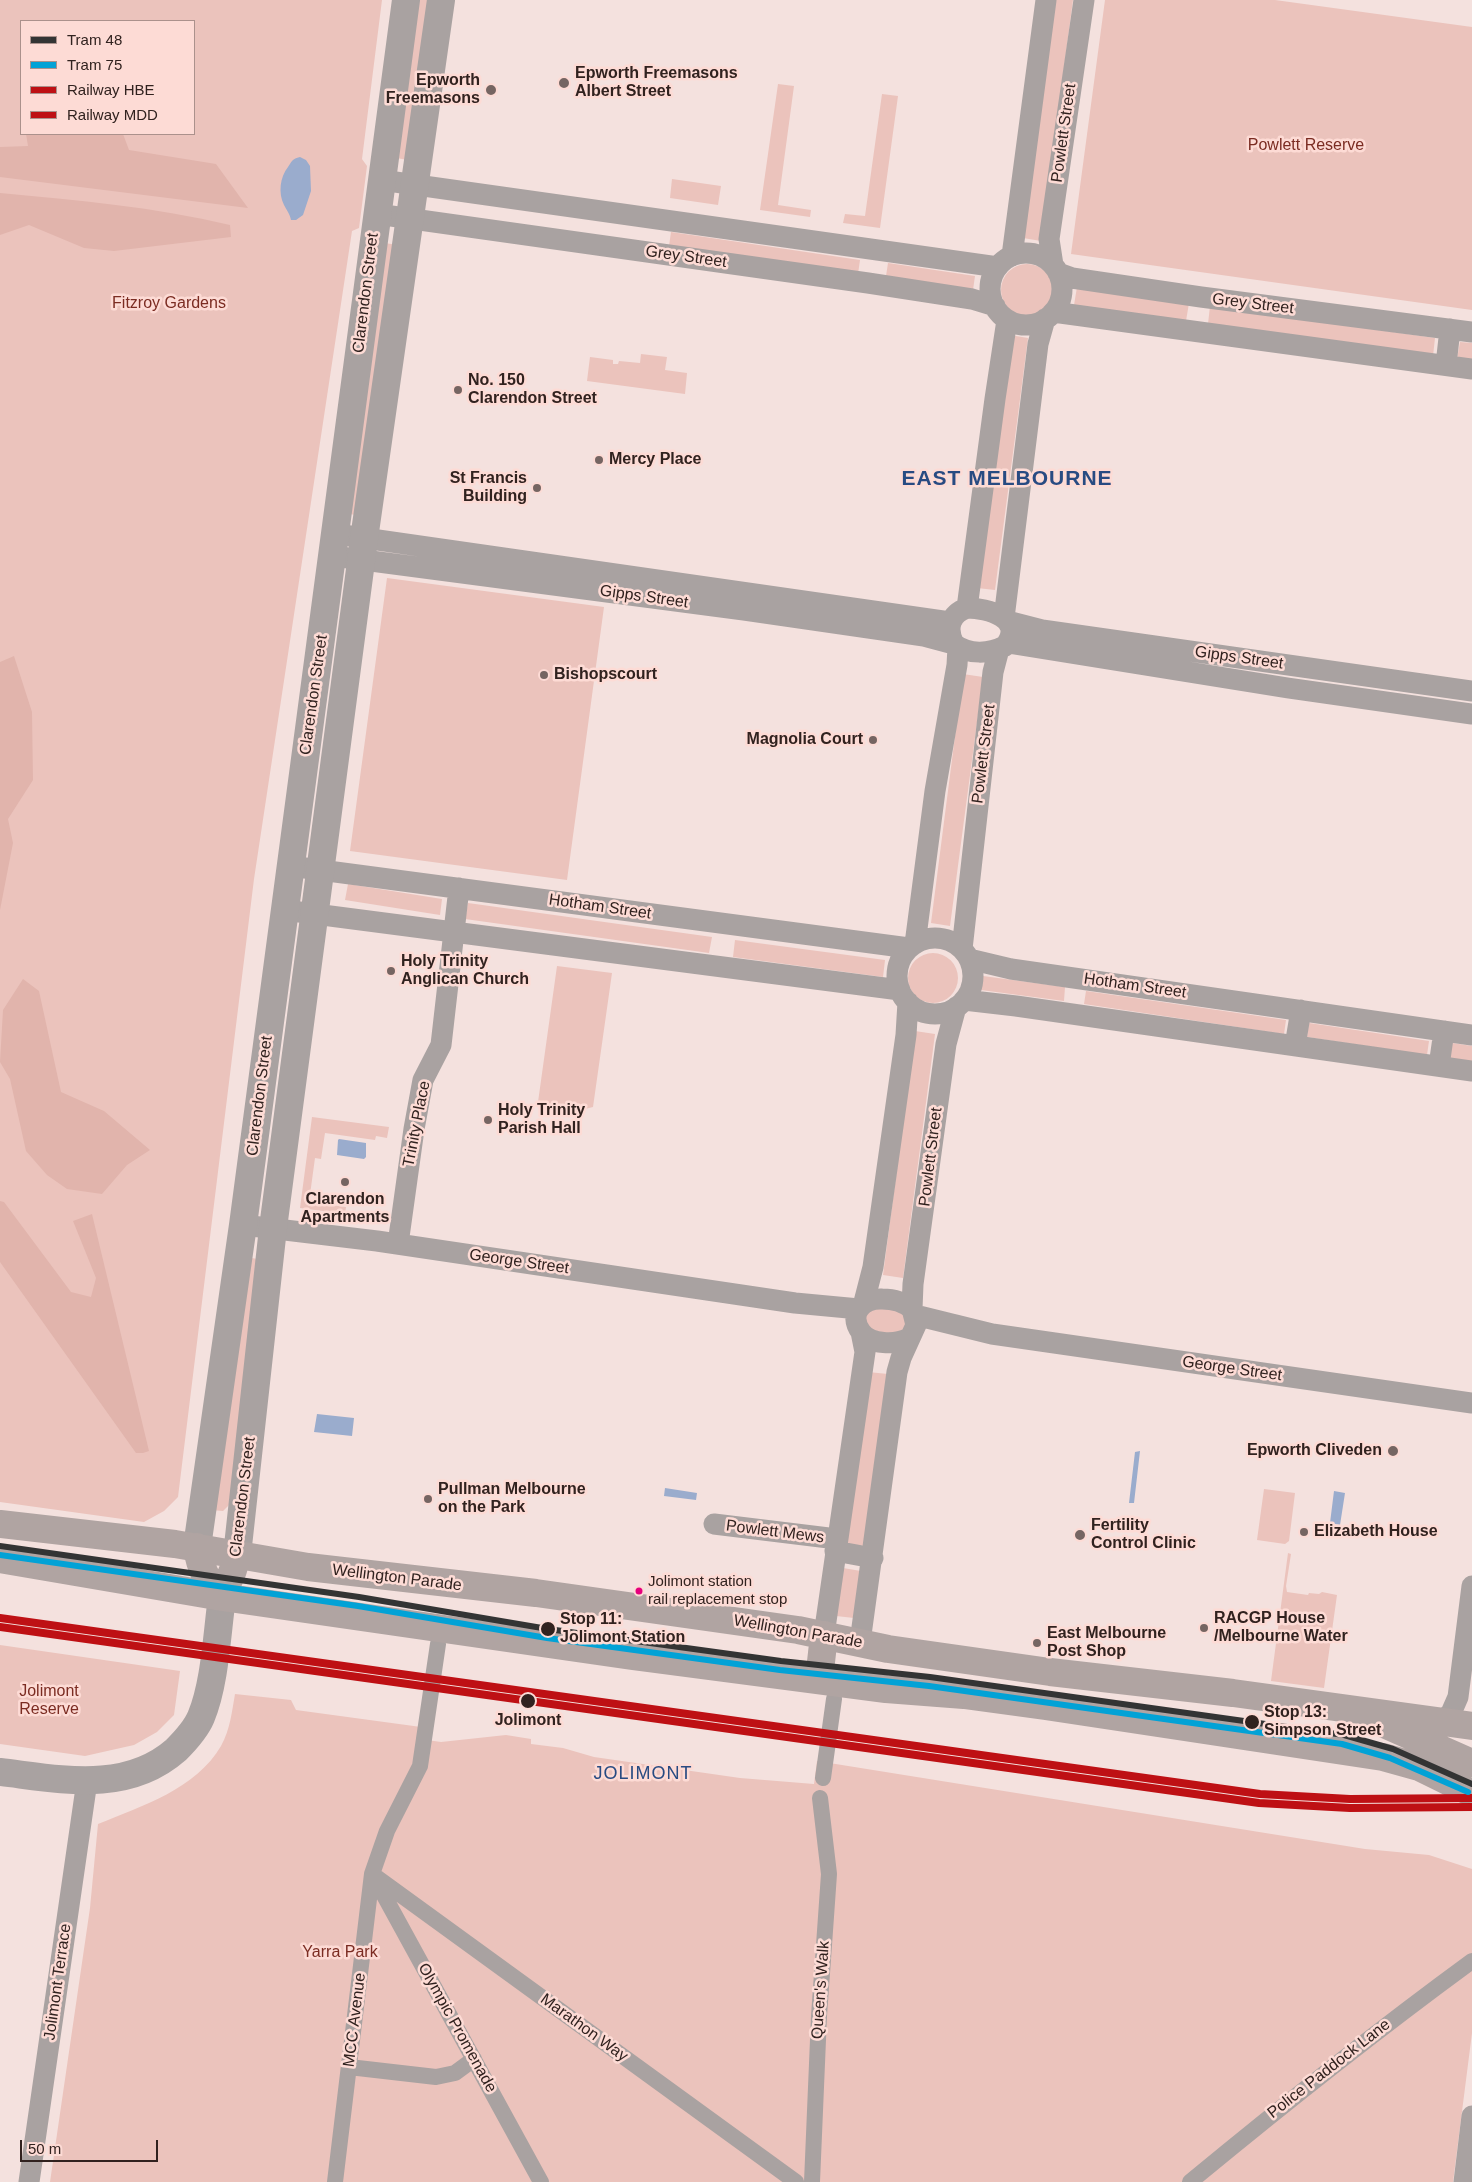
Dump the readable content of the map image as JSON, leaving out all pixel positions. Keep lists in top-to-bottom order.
{
  "streets": {
    "main road": ["Powlett Street", "Clarendon Street", "Wellington Parade"],
    "street": [
      "Grey Street",
      "Gipps Street",
      "Hotham Street",
      "Trinity Place",
      "George Street",
      "Powlett Mews",
      "Jolimont Terrace",
      "Queen's Walk",
      "MCC Avenue",
      "Olympic Promenade",
      "Marathon Way",
      "Police Paddock Lane"
    ]
  },
  "crossings": [
    ["Powlett Street", "Grey Street"],
    ["Powlett Street", "Gipps Street"],
    ["Powlett Street", "Hotham Street"],
    ["Powlett Street", "George Street"],
    ["Powlett Street", "Wellington Parade"],
    ["Grey Street", "Clarendon Street"],
    ["Clarendon Street", "Gipps Street"],
    ["Clarendon Street", "Hotham Street"],
    ["Clarendon Street", "George Street"],
    ["Clarendon Street", "Wellington Parade"],
    ["Hotham Street", "Trinity Place"],
    ["Trinity Place", "George Street"],
    ["MCC Avenue", "Olympic Promenade"],
    ["MCC Avenue", "Marathon Way"],
    ["Olympic Promenade", "Marathon Way"]
  ],
  "districts": ["EAST MELBOURNE", "JOLIMONT"],
  "parks": [
    "Powlett Reserve",
    "Fitzroy Gardens",
    "Jolimont Reserve",
    "Yarra Park"
  ],
  "places": [
    "Epworth Freemasons Albert Street",
    "Epworth Freemasons",
    "No. 150 Clarendon Street",
    "Mercy Place",
    "St Francis Building",
    "Bishopscourt",
    "Magnolia Court",
    "Holy Trinity Anglican Church",
    "Holy Trinity Parish Hall",
    "Clarendon Apartments",
    "Epworth Cliveden",
    "Pullman Melbourne on the Park",
    "Elizabeth House",
    "Fertility Control Clinic",
    "Jolimont station rail replacement stop",
    "RACGP House /Melbourne Water",
    "Stop 11: Jolimont Station",
    "East Melbourne Post Shop",
    "Jolimont",
    "Stop 13: Simpson Street"
  ],
  "lines": [
    "tram line 48",
    "tram line 75",
    "rail line HBE",
    "rail line MDD"
  ],
  "legend": [
    "Tram 48",
    "Tram 75",
    "Railway HBE",
    "Railway MDD"
  ],
  "scale_bar": "50 m"
}
